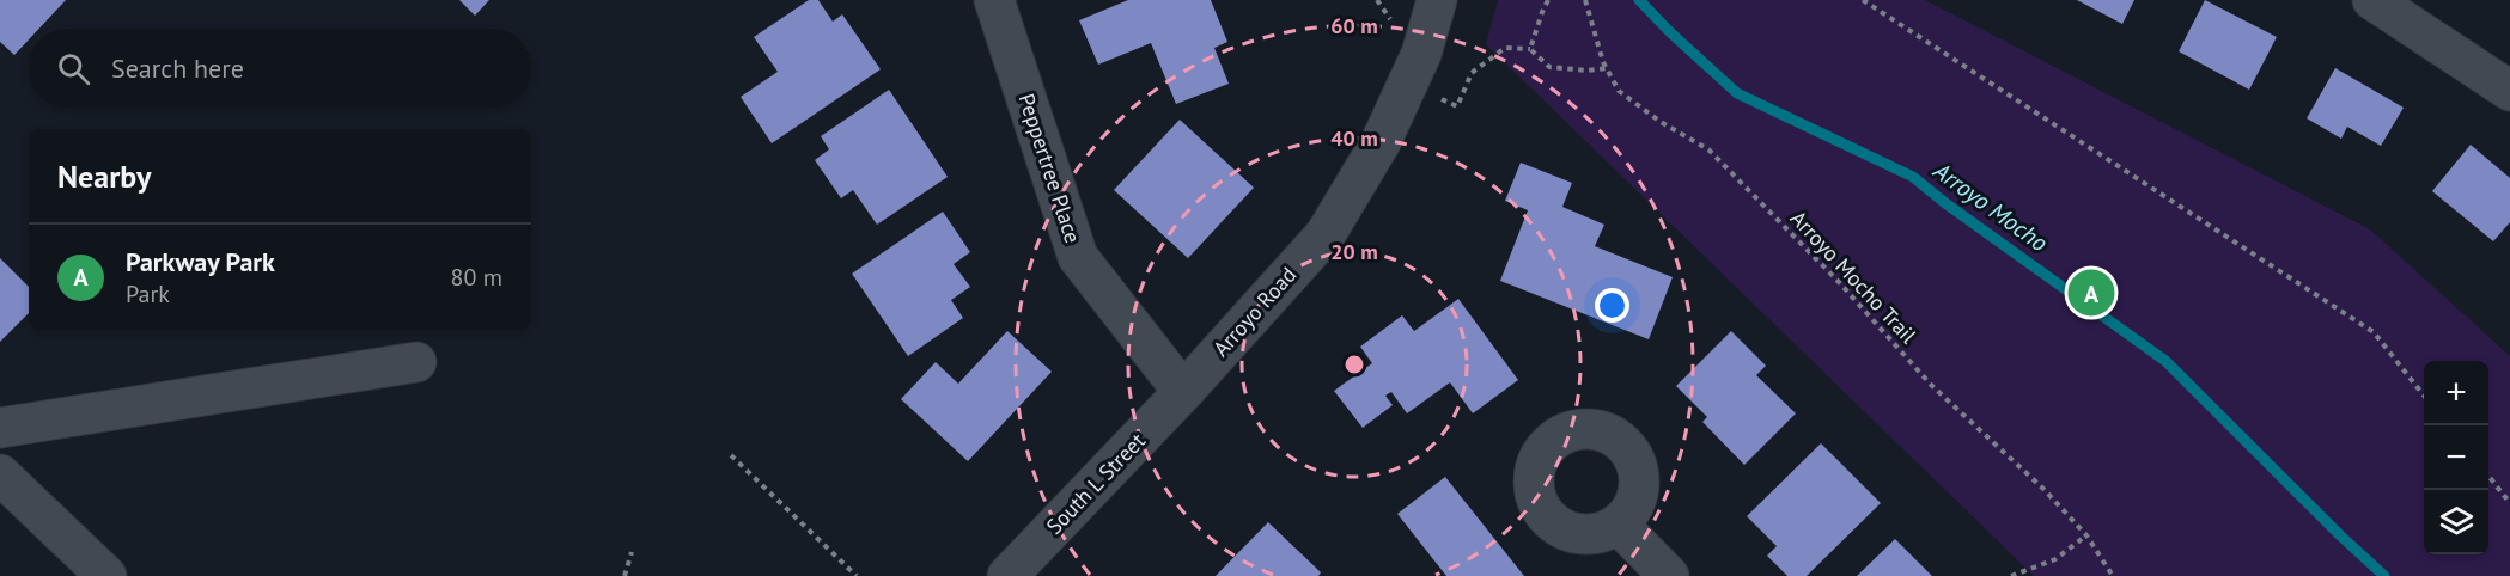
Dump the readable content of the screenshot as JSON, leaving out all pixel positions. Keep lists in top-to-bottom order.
{
  "streets": {
    "street": ["Peppertree Place", "Arroyo Road", "South L Street"],
    "path": ["Arroyo Mocho Trail"]
  },
  "crossings": [
    ["Peppertree Place", "Arroyo Road"],
    ["Peppertree Place", "South L Street"],
    ["Arroyo Road", "South L Street"]
  ],
  "water": ["Arroyo Mocho"],
  "page": {
    "search": "Search here",
    "heading": "Nearby",
    "list": [
      {
        "mark": "A",
        "name": "Parkway Park",
        "note": "Park",
        "value": "80 m"
      }
    ],
    "pins": "A",
    "map_buttons": ["+", "−"]
  },
  "rings": ["60 m", "40 m", "20 m"]
}
